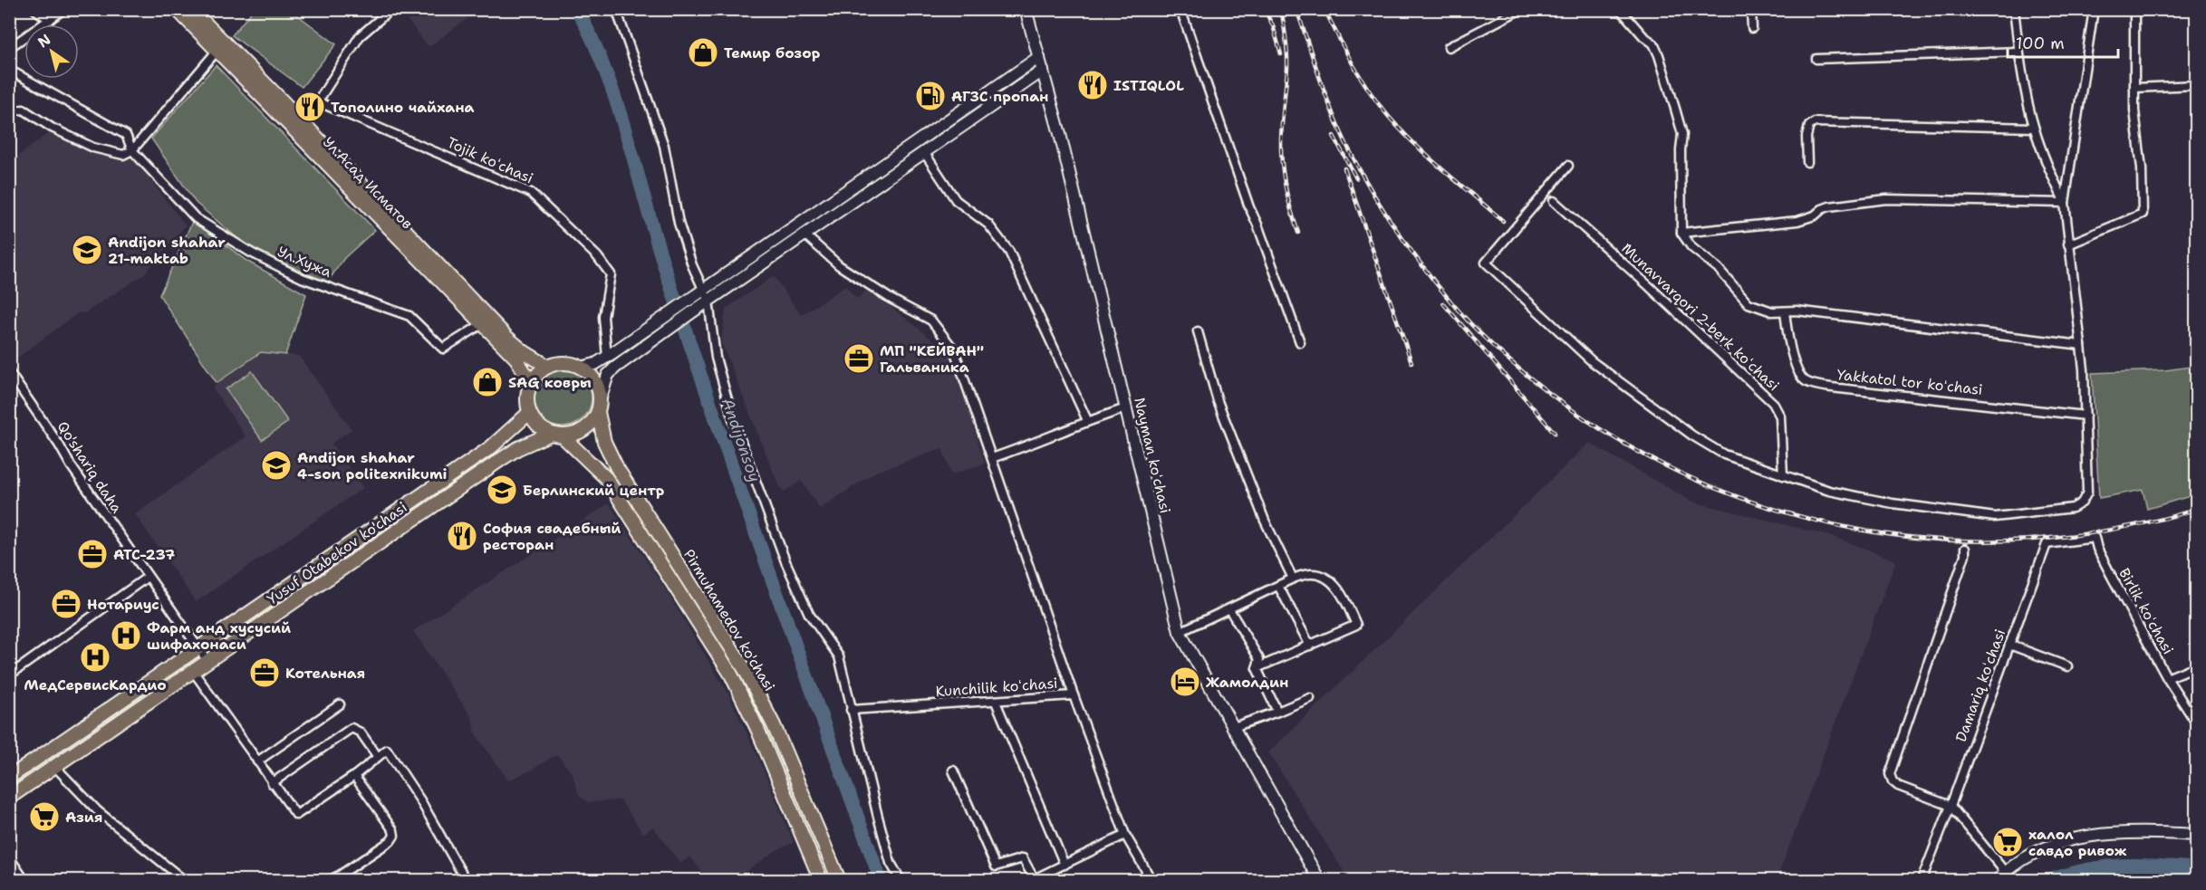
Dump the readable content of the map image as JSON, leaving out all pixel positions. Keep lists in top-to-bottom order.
{
  "streets": {
    "main road": [
      "Ул.Асад Исматов",
      "Nayman koʻchasi",
      "Yusuf Otabekov ko'chasi",
      "Pirmuhamedov ko'chasi"
    ],
    "street": [
      "Tojik koʻchasi",
      "Ул.Хужа",
      "Munavvarqori 2-berk koʻchasi",
      "Yakkatol tor koʻchasi",
      "Qo'shariq daha",
      "Birlik koʻchasi",
      "Damariq koʻchasi",
      "Kunchilik koʻchasi"
    ]
  },
  "crossings": [
    ["Ул.Асад Исматов", "Ул.Хужа"],
    ["Ул.Асад Исматов", "Yusuf Otabekov ko'chasi"],
    ["Ул.Асад Исматов", "Pirmuhamedov ko'chasi"],
    ["Qo'shariq daha", "Yusuf Otabekov ko'chasi"],
    ["Yusuf Otabekov ko'chasi", "Pirmuhamedov ko'chasi"],
    ["Birlik koʻchasi", "Damariq koʻchasi"]
  ],
  "water": ["Andijonsoy"],
  "places": {
    "shop": ["Темир бозор", "SAG ковры"],
    "restaurant": ["ISTIQLOL", "Тополино чайхана", "София свадебный ресторан"],
    "fuel station": ["АГЗС пропан"],
    "school or university": ["Andijon shahar 21-maktab", "Andijon shahar 4-son politexnikumi", "Берлинский центр"],
    "office": [
      "МП \"КЕЙВАН\" Гальваника",
      "АТС-237",
      "Нотариус",
      "Котельная"
    ],
    "hospital": ["Фарм анд хусусий шифахонаси", "МедСервисКардио"],
    "hotel": ["Жамолдин"],
    "supermarket": ["Азия", "халол савдо ривож"]
  },
  "scale_bar": "100 m",
  "north": "top left"
}
